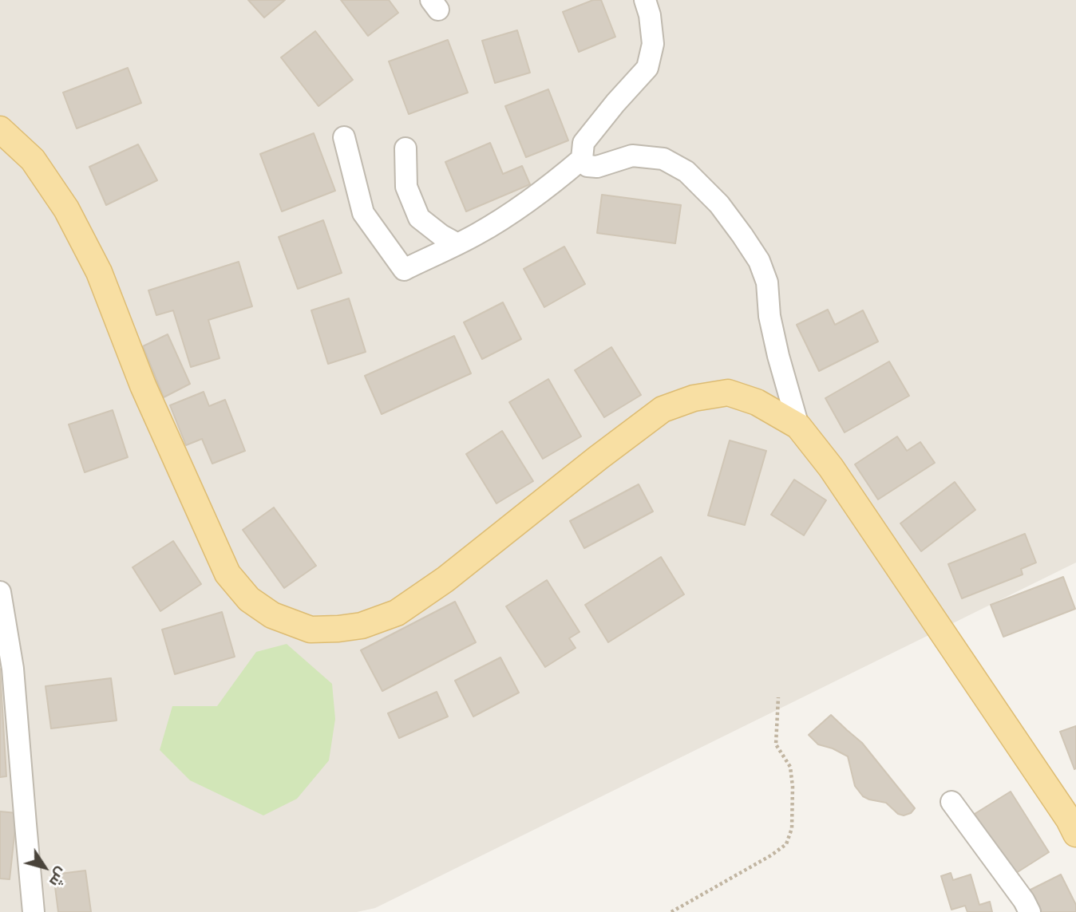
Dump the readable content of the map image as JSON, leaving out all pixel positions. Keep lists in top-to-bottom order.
{
  "north": "bottom right"
}
